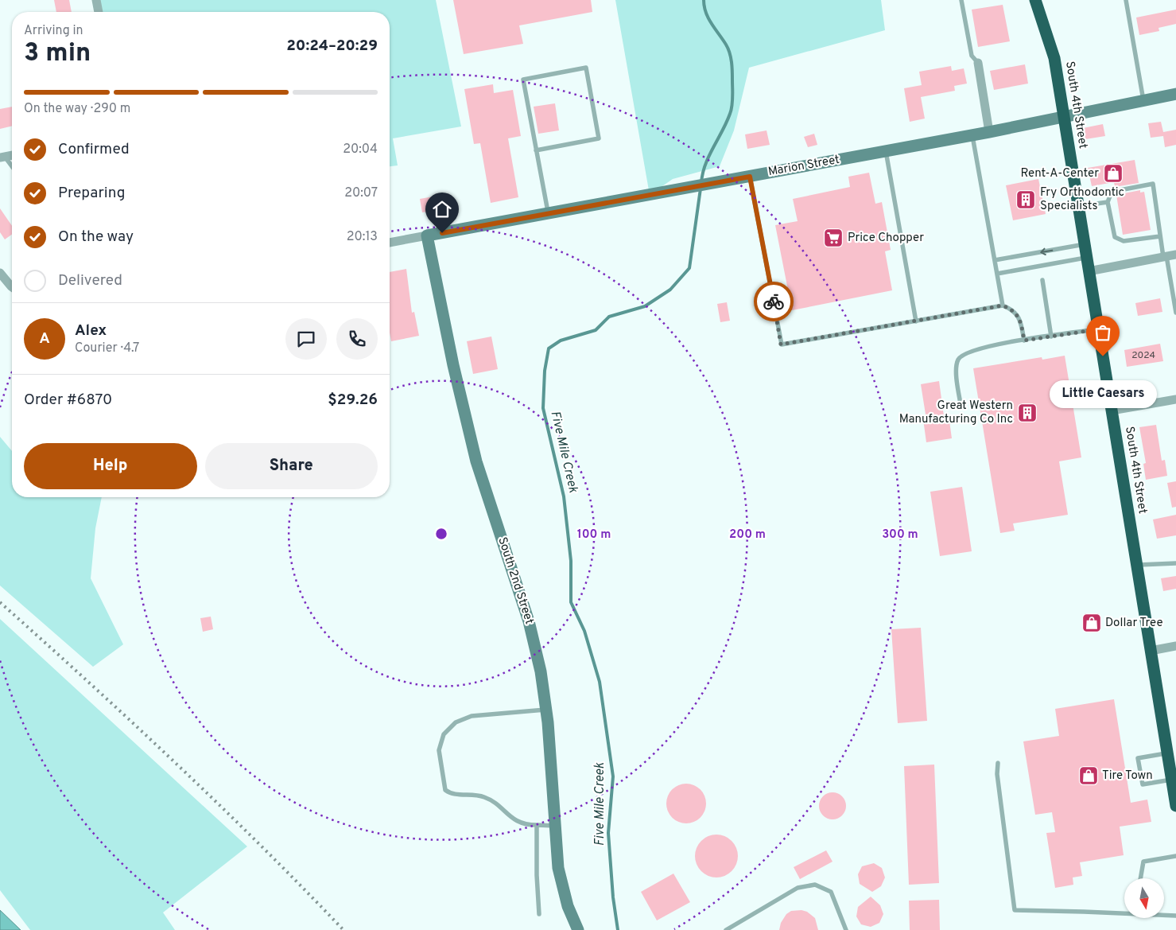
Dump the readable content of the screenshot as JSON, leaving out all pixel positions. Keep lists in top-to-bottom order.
{
  "streets": {
    "highway": ["South 4th Street"],
    "street": ["Marion Street", "South 2nd Street"]
  },
  "crossings": [
    ["South 4th Street", "Marion Street"],
    ["Marion Street", "South 2nd Street"]
  ],
  "water": ["Five Mile Creek"],
  "places": {
    "shop": ["Rent-A-Center", "Dollar Tree", "Tire Town"],
    "building": ["Fry Orthodontic Specialists", "Great Western Manufacturing Co Inc"],
    "supermarket": ["Price Chopper"],
    "other": ["Little Caesars"]
  },
  "house_numbers": ["2024"],
  "north": "bottom",
  "page": {
    "heading": ["3 min", "Arriving in", "20:24–20:29"],
    "panel": [
      "Alex",
      "Courier · 4.7",
      "Order #6870",
      "$29.26"
    ],
    "bar": "On the way · 290 m",
    "list": [
      ["Confirmed", "20:04"],
      ["Preparing", "20:07"],
      ["On the way", "20:13"],
      "Delivered"
    ],
    "round": "A",
    "bubble": "Little Caesars",
    "buttons": ["Help", "Share"]
  },
  "rings": ["100 m", "200 m", "300 m"]
}
